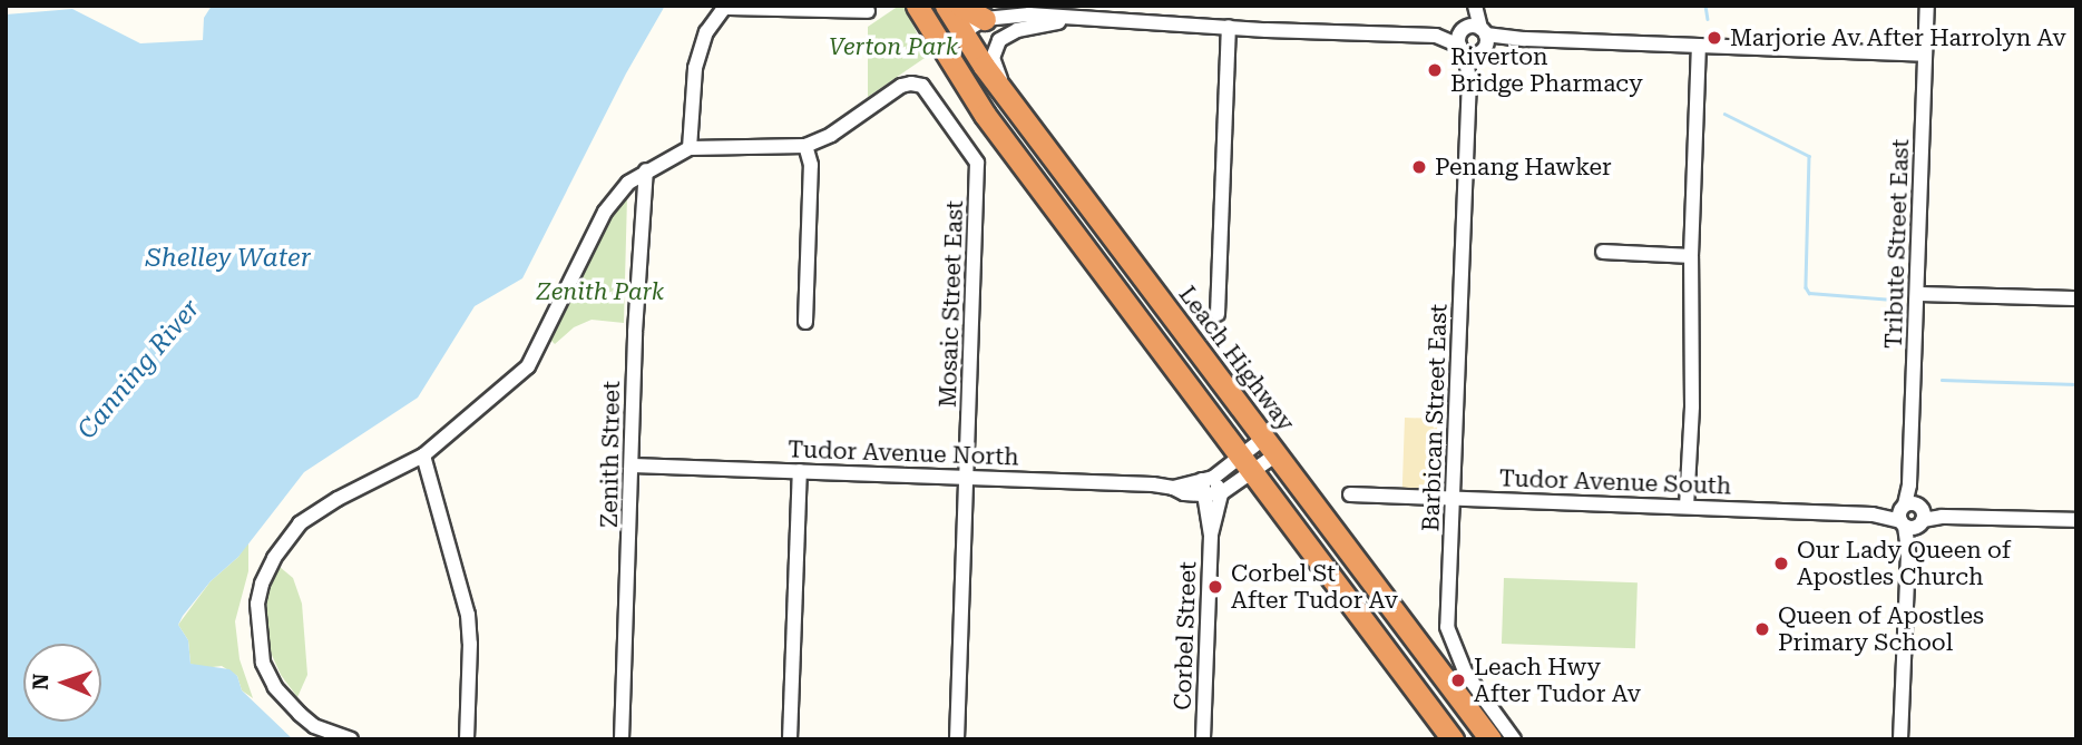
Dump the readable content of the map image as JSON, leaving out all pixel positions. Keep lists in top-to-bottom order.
{
  "streets": {
    "highway": ["Leach Highway"],
    "street": [
      "Tribute Street East",
      "Mosaic Street East",
      "Barbican Street East",
      "Tudor Avenue North",
      "Zenith Street",
      "Tudor Avenue South",
      "Corbel Street"
    ]
  },
  "crossings": [
    ["Tribute Street East", "Tudor Avenue South"],
    ["Mosaic Street East", "Tudor Avenue North"],
    ["Leach Highway", "Tudor Avenue North"],
    ["Barbican Street East", "Tudor Avenue South"],
    ["Tudor Avenue North", "Zenith Street"],
    ["Tudor Avenue North", "Corbel Street"]
  ],
  "water": ["Shelley Water", "Canning River"],
  "parks": ["Verton Park", "Zenith Park"],
  "places": [
    "Marjorie Av After Harrolyn Av",
    "Riverton Bridge Pharmacy",
    "Penang Hawker",
    "Our Lady Queen of Apostles Church",
    "Corbel St After Tudor Av",
    "Queen of Apostles Primary School",
    "Leach Hwy After Tudor Av"
  ],
  "north": "left"
}
